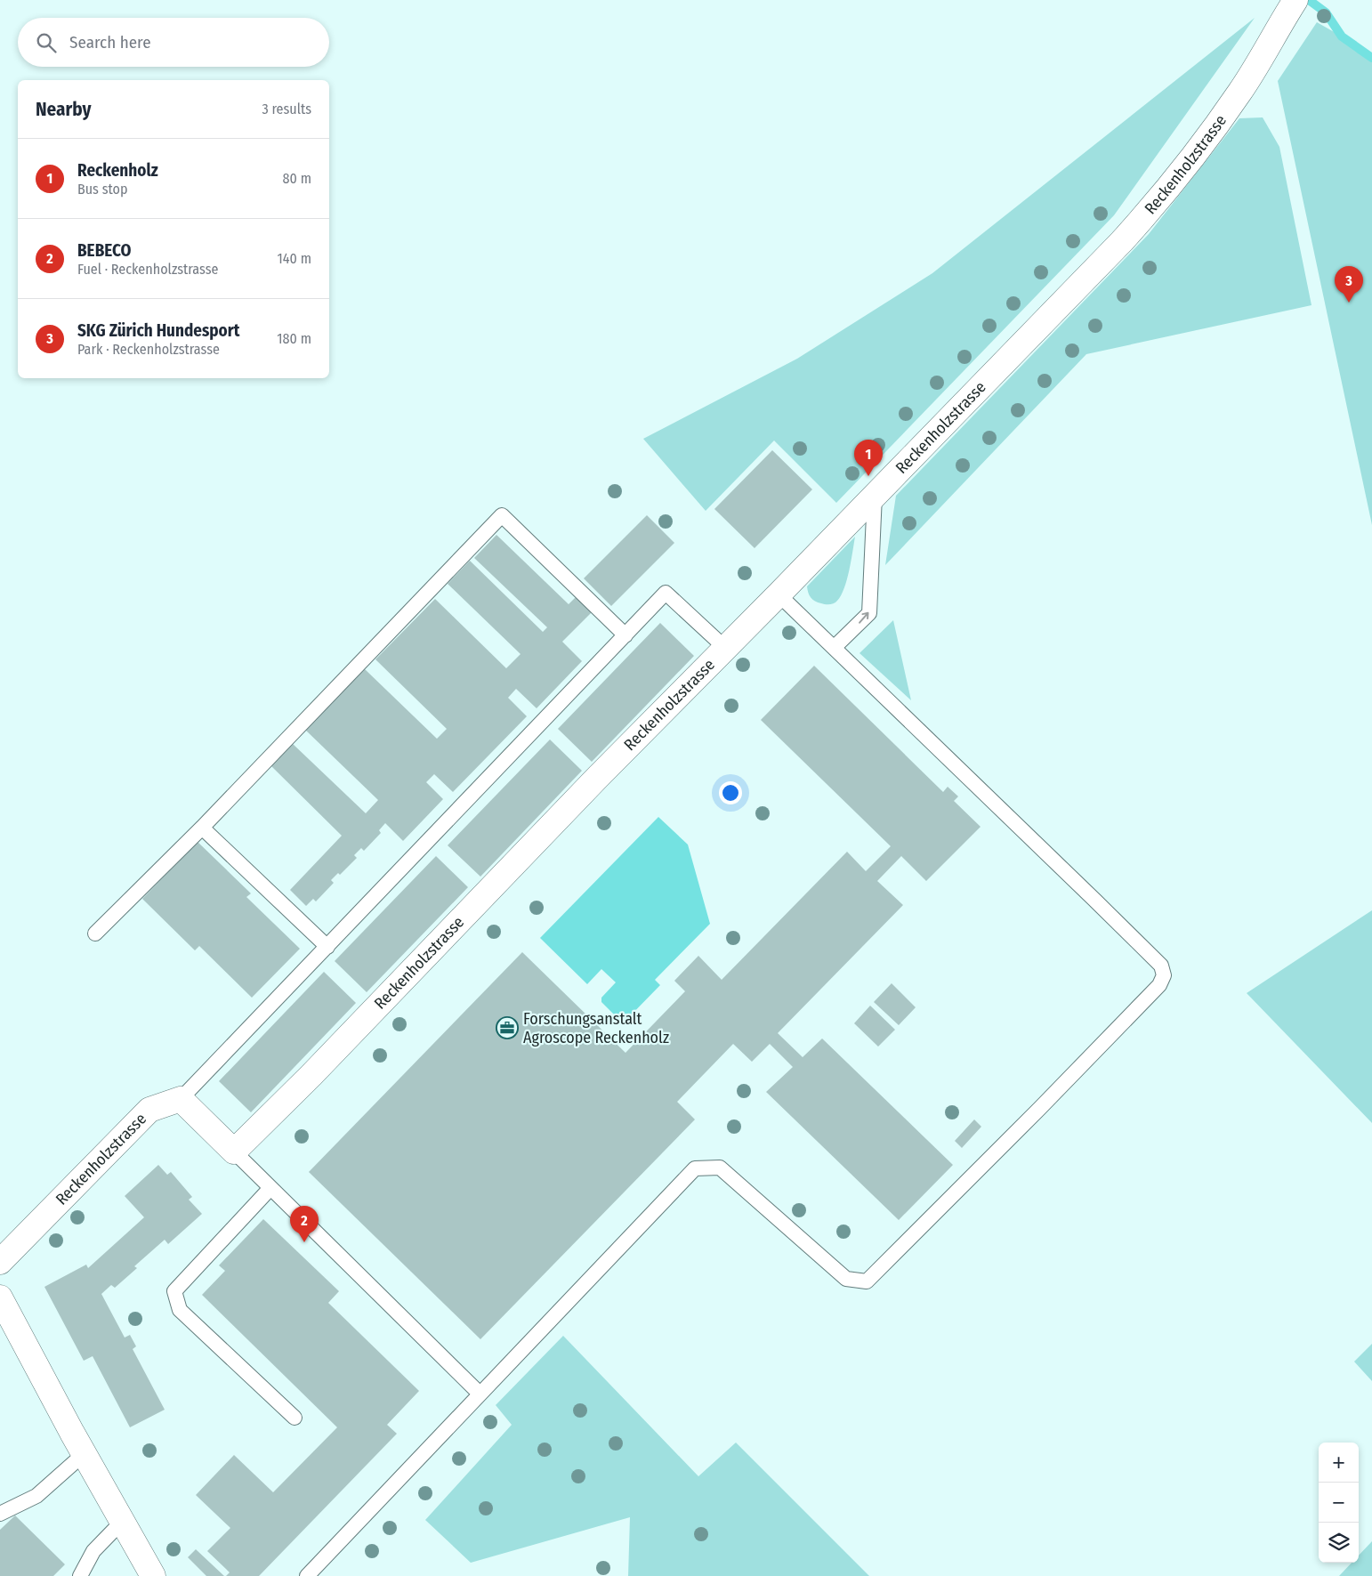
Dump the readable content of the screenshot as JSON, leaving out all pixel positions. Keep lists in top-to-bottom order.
{
  "streets": {
    "street": ["Reckenholzstrasse"]
  },
  "places": {
    "office": ["Forschungsanstalt Agroscope Reckenholz"]
  },
  "page": {
    "search": "Search here",
    "heading": ["Nearby", "3 results"],
    "list": [
      {
        "mark": "1",
        "name": "Reckenholz",
        "note": "Bus stop",
        "value": "80 m"
      },
      {
        "mark": "2",
        "name": "BEBECO",
        "note": "Fuel · Reckenholzstrasse",
        "value": "140 m"
      },
      {
        "mark": "3",
        "name": "SKG Zürich Hundesport",
        "note": "Park · Reckenholzstrasse",
        "value": "180 m"
      }
    ],
    "pins": ["3", "1", "2"],
    "map_buttons": ["+", "−"]
  }
}
